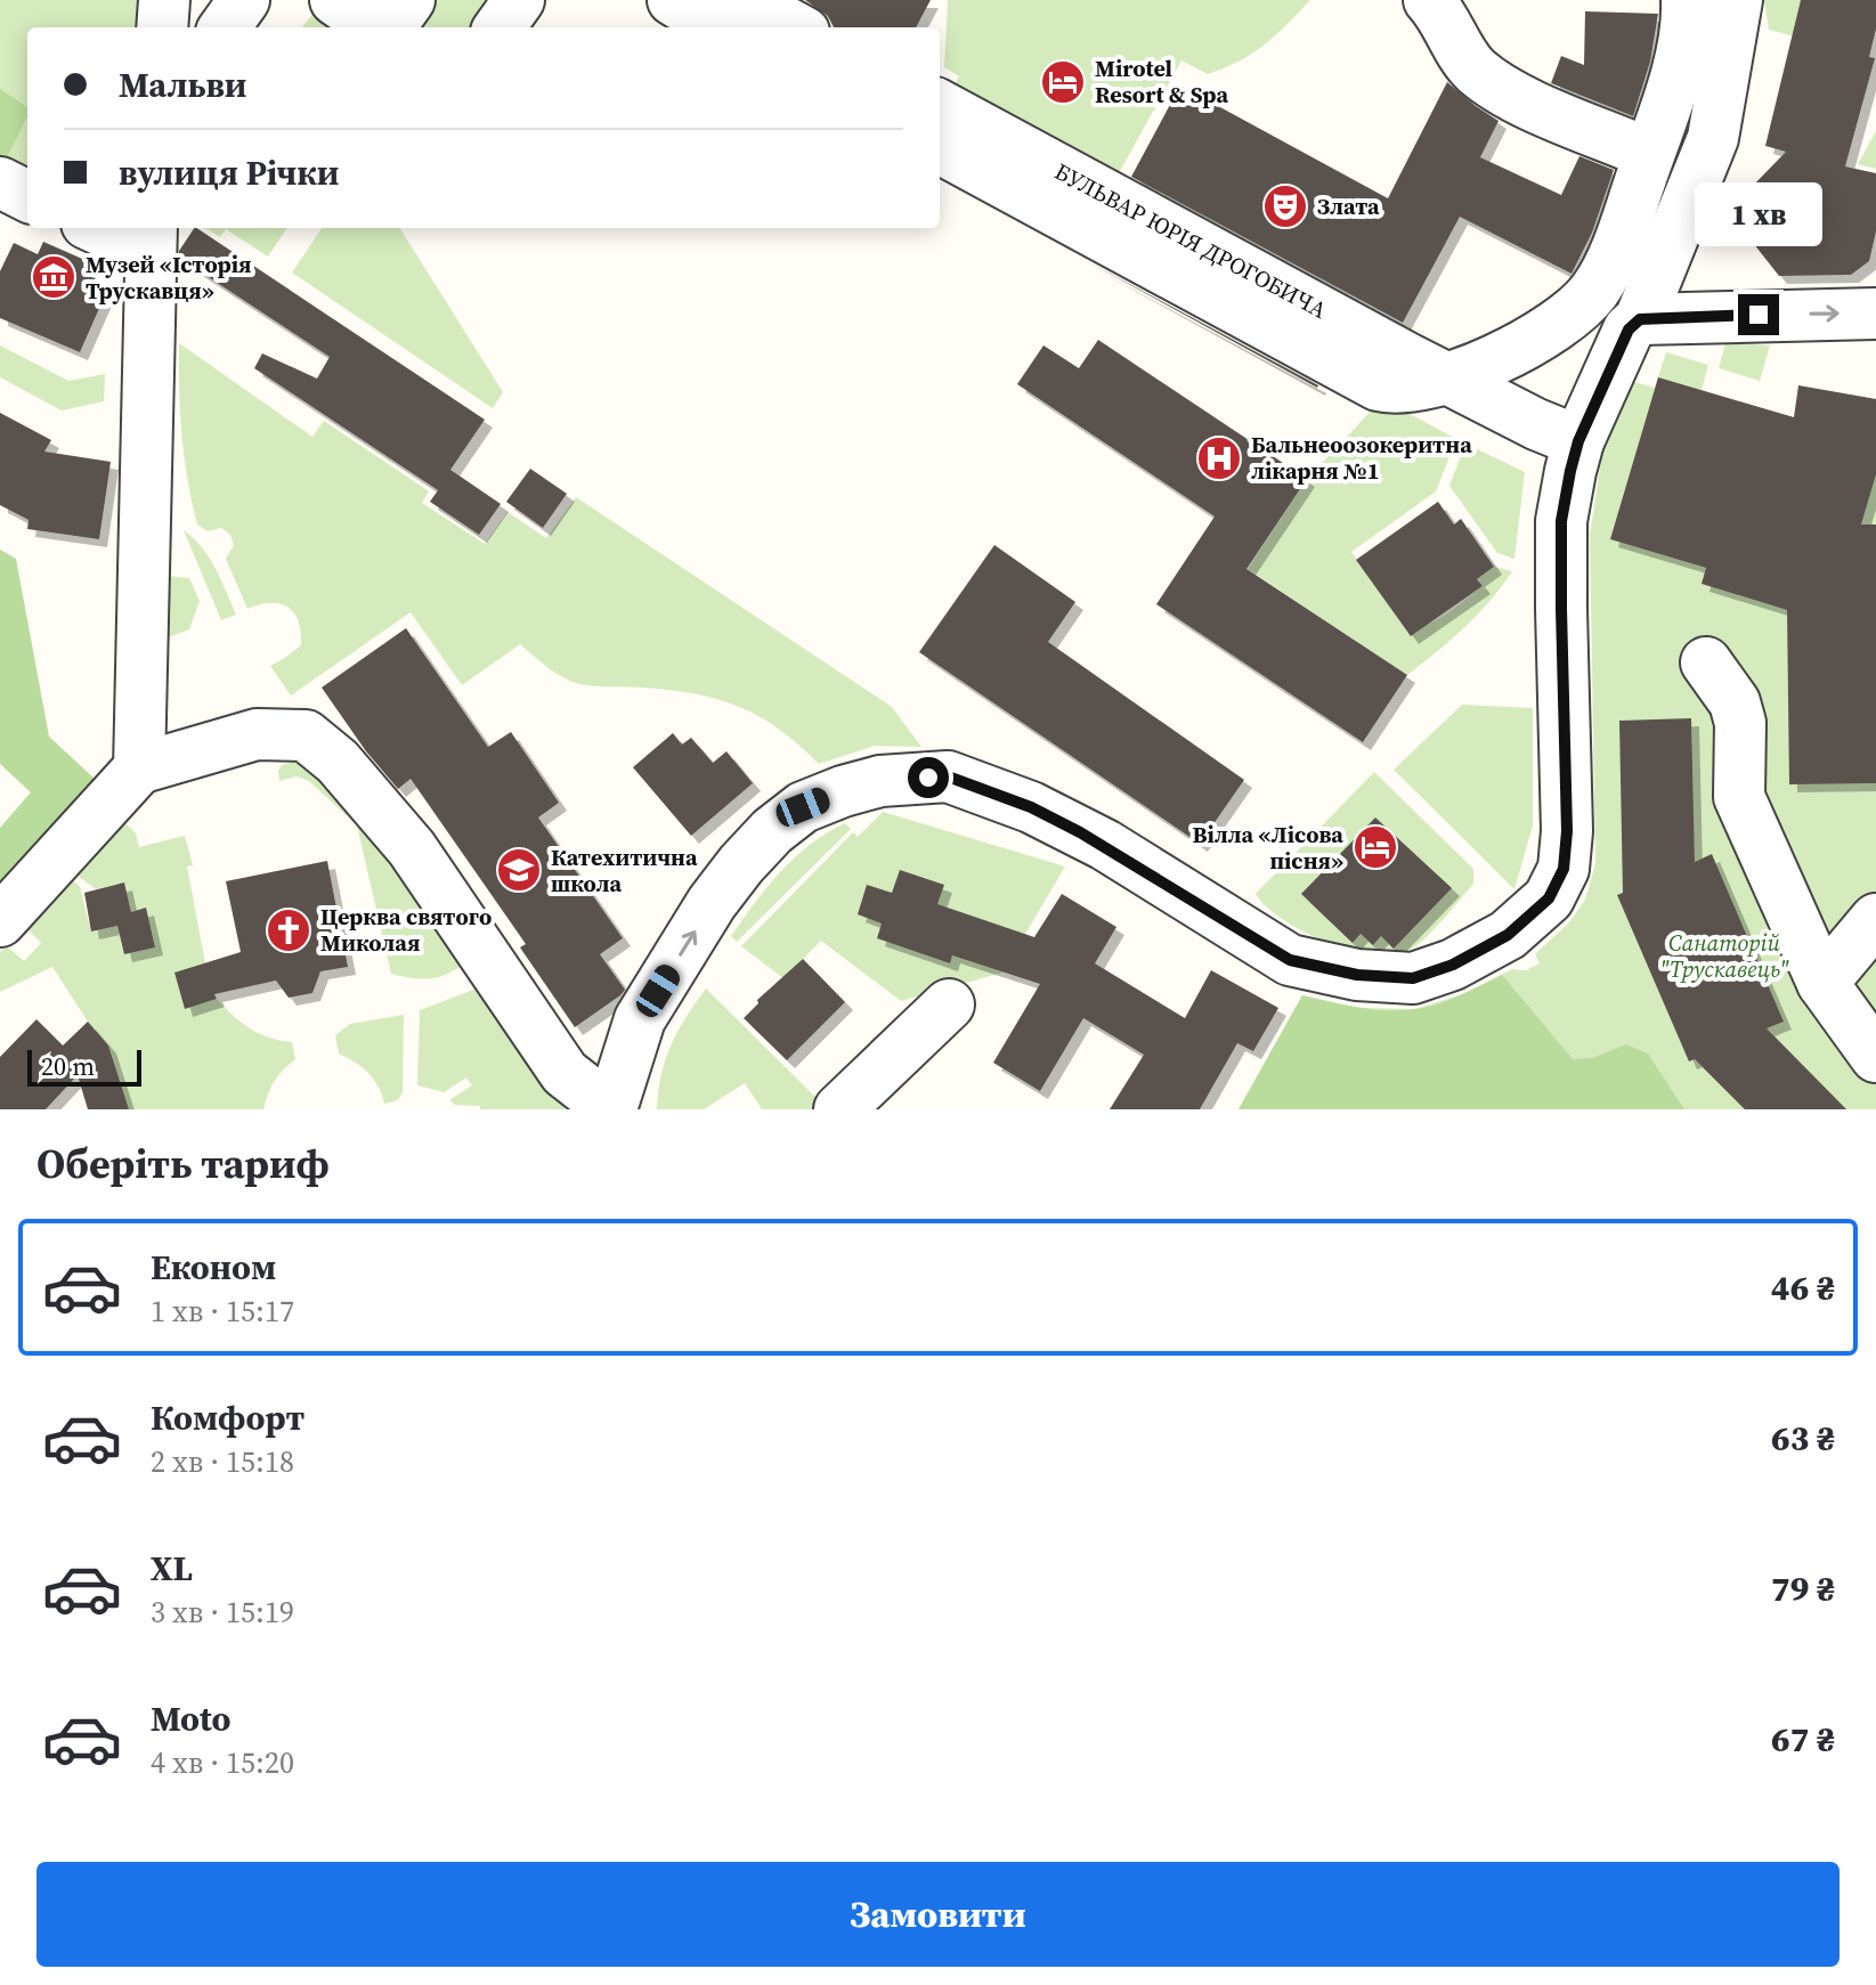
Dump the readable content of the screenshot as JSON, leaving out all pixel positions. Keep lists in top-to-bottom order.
{
  "streets": {
    "street": ["БУЛЬВАР ЮРІЯ ДРОГОБИЧА"]
  },
  "parks": ["Санаторій \"Трускавець\""],
  "places": {
    "hotel": ["Mirotel Resort & Spa", "Вілла «Лісова пісня»"],
    "theatre": ["Злата"],
    "museum": ["Музей «Історія Трускавця»"],
    "hospital": ["Бальнеоозокеритна лікарня №1"],
    "school or university": ["Катехитична школа"],
    "church": ["Церква святого Миколая"]
  },
  "scale_bar": "20 m",
  "page": {
    "banner": ["Мальви", "вулиця Річки"],
    "bubble": "1 хв",
    "scale": "20 m",
    "heading": "Оберіть тариф",
    "list": [
      {
        "name": "Економ",
        "note": "1 хв · 15:17",
        "value": "46 ₴"
      },
      {
        "name": "Комфорт",
        "note": "2 хв · 15:18",
        "value": "63 ₴"
      },
      {
        "name": "XL",
        "note": "3 хв · 15:19",
        "value": "79 ₴"
      },
      {
        "name": "Moto",
        "note": "4 хв · 15:20",
        "value": "67 ₴"
      }
    ],
    "buttons": "Замовити"
  }
}
